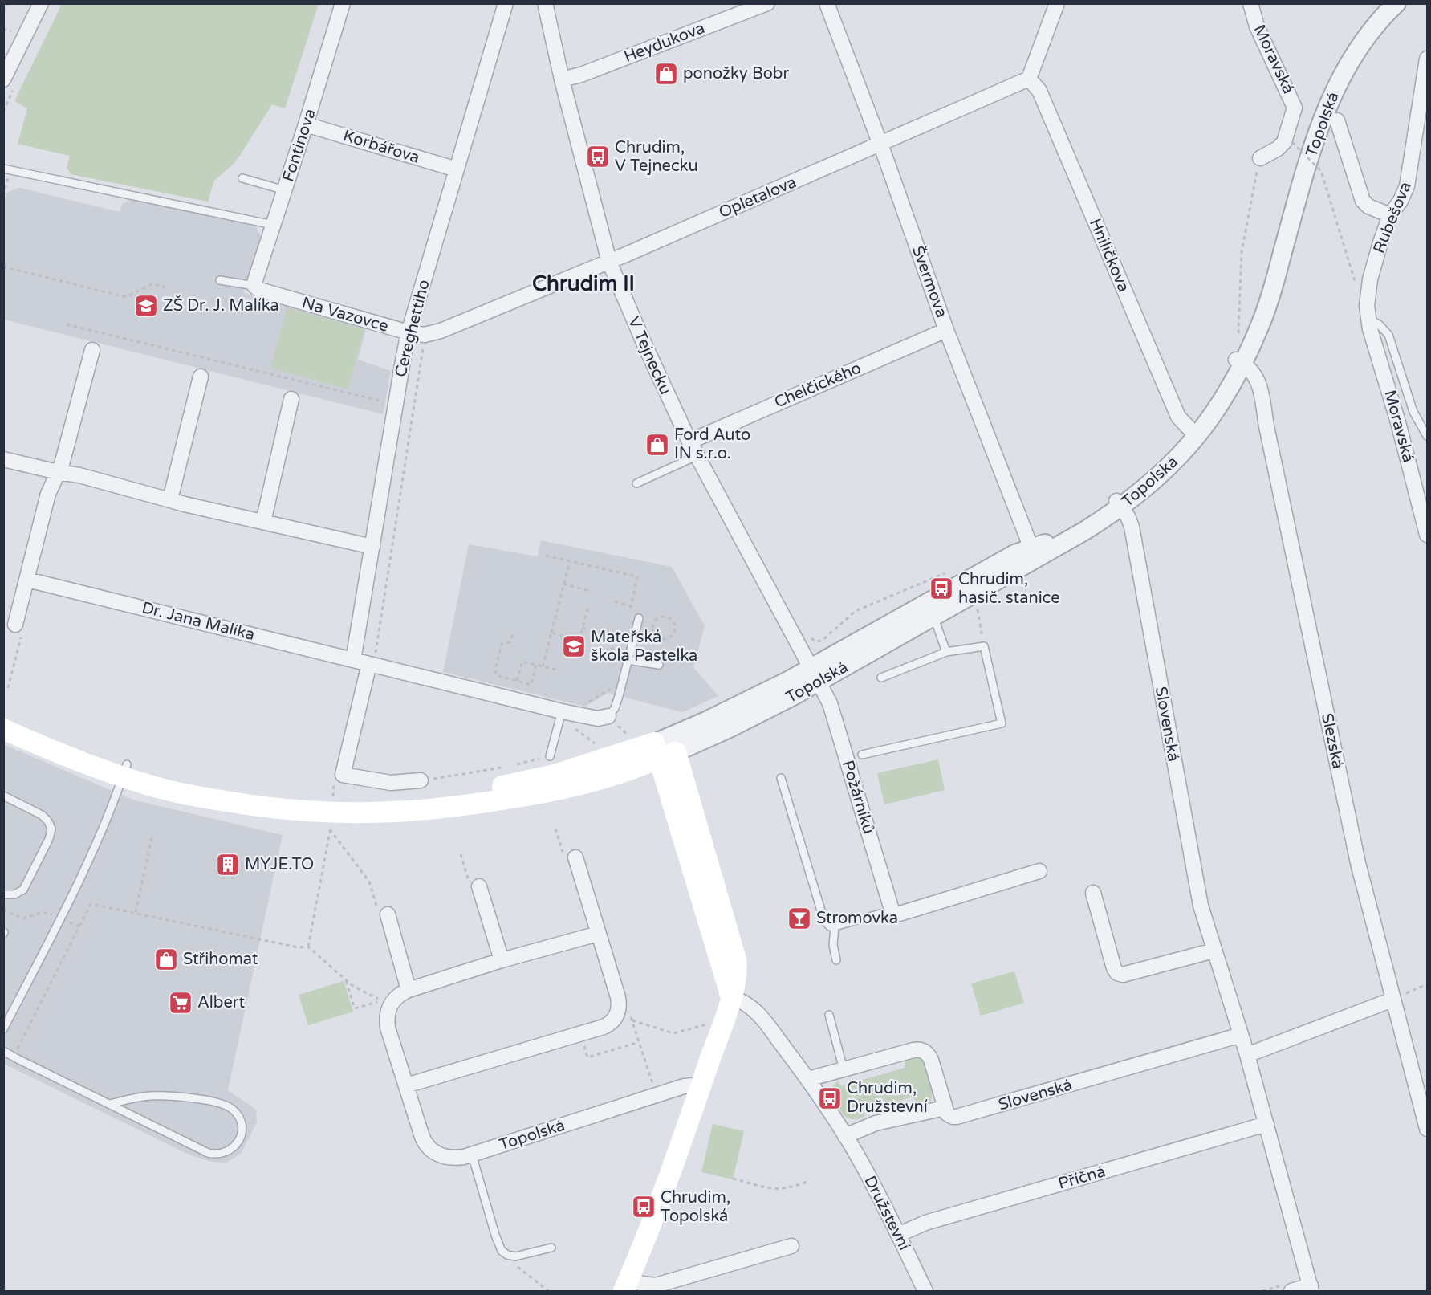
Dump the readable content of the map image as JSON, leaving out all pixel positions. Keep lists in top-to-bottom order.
{
  "streets": {
    "street": [
      "Heydukova",
      "Moravská",
      "Topolská",
      "Fontinova",
      "Korbářova",
      "Opletalova",
      "Rubešova",
      "Hniličkova",
      "Švermova",
      "Na Vazovce",
      "Cereghettiho",
      "V Tejnecku",
      "Chelčického",
      "Dr. Jana Malíka",
      "Slovenská",
      "Slezská",
      "Požárníků",
      "Příčná",
      "Družstevní"
    ]
  },
  "crossings": [
    ["Heydukova", "V Tejnecku"],
    ["Moravská", "Rubešova"],
    ["Topolská", "Hniličkova"],
    ["Topolská", "Švermova"],
    ["Topolská", "V Tejnecku"],
    ["Topolská", "Slovenská"],
    ["Topolská", "Slezská"],
    ["Topolská", "Požárníků"],
    ["Fontinova", "Korbářova"],
    ["Fontinova", "Na Vazovce"],
    ["Korbářova", "Cereghettiho"],
    ["Opletalova", "Hniličkova"],
    ["Opletalova", "Švermova"],
    ["Opletalova", "Na Vazovce"],
    ["Opletalova", "Cereghettiho"],
    ["Opletalova", "V Tejnecku"],
    ["Švermova", "Chelčického"],
    ["Na Vazovce", "Cereghettiho"],
    ["Cereghettiho", "Dr. Jana Malíka"],
    ["V Tejnecku", "Chelčického"],
    ["V Tejnecku", "Požárníků"],
    ["Slovenská", "Příčná"],
    ["Příčná", "Družstevní"]
  ],
  "districts": ["Chrudim II"],
  "places": {
    "shop": ["ponožky Bobr", "Ford Auto IN s.r.o.", "Střihomat"],
    "bus stop": [
      "Chrudim, V Tejnecku",
      "Chrudim, hasič. stanice",
      "Chrudim, Družstevní",
      "Chrudim, Topolská"
    ],
    "school or university": ["ZŠ Dr. J. Malíka", "Mateřská škola Pastelka"],
    "building": ["MYJE.TO"],
    "bar": ["Stromovka"],
    "supermarket": ["Albert"]
  }
}
